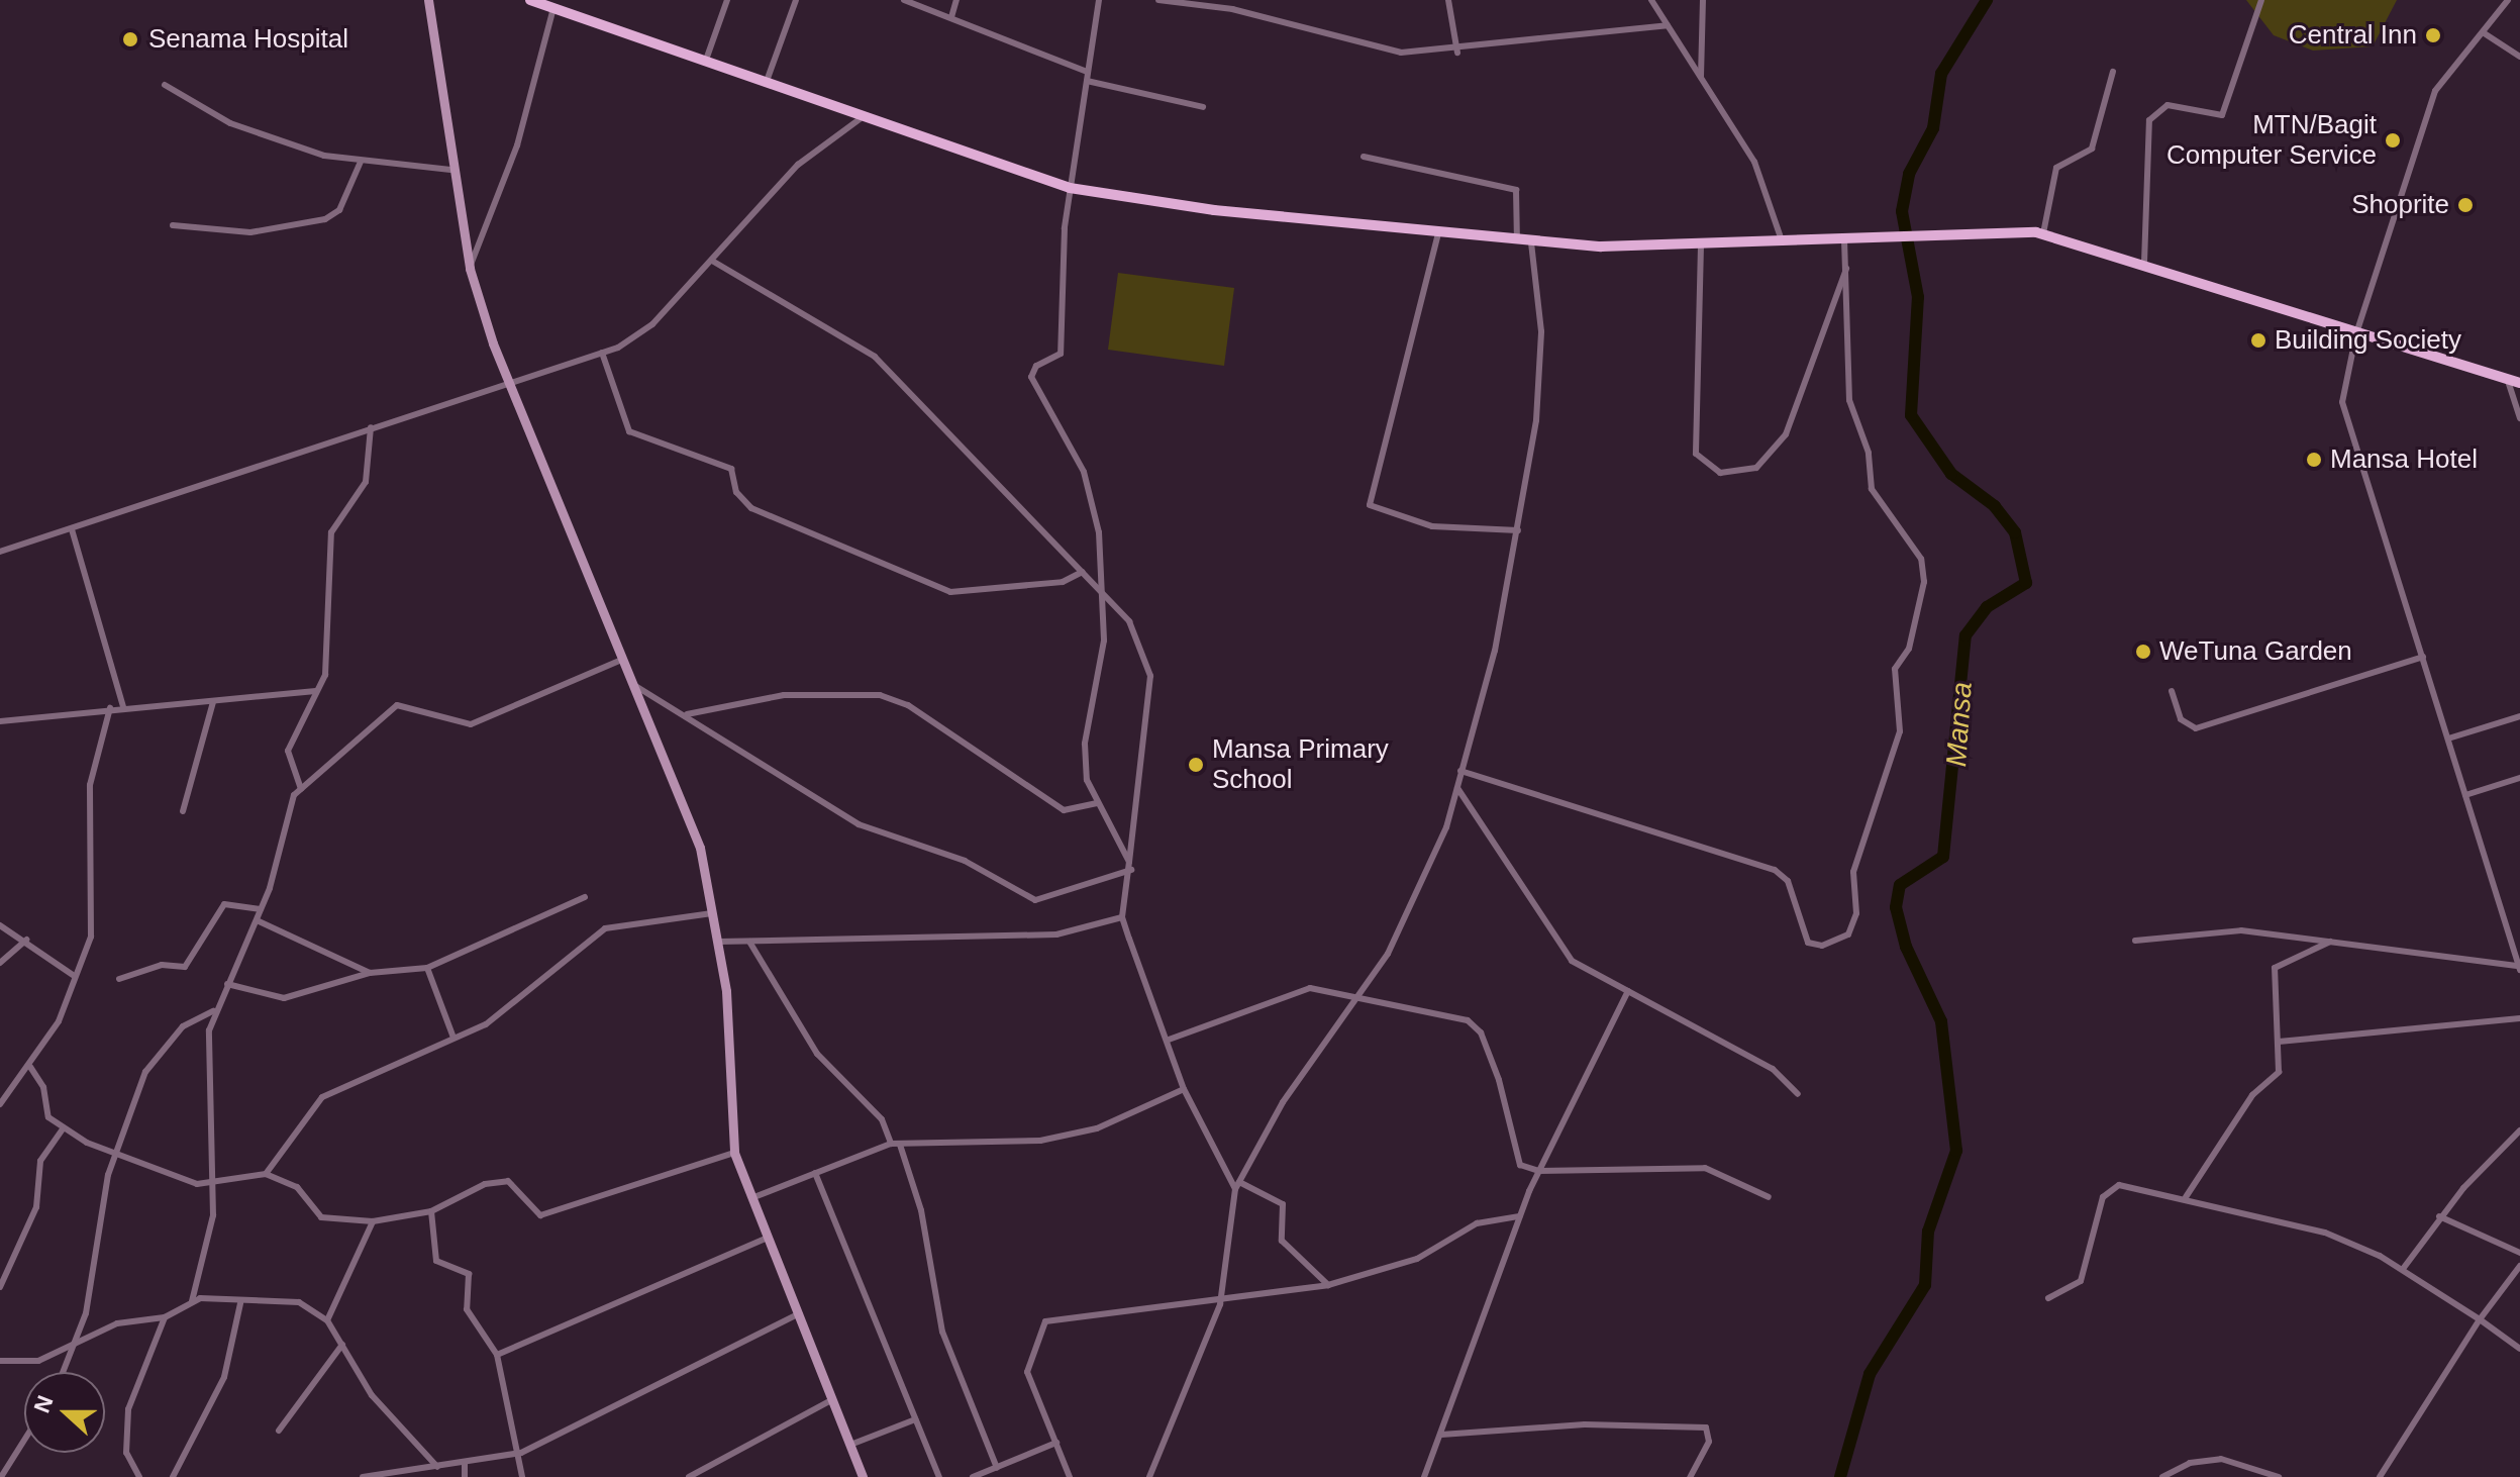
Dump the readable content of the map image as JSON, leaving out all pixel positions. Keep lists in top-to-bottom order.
{
  "water": ["Mansa"],
  "places": [
    "Central Inn",
    "Senama Hospital",
    "MTN/Bagit Computer Service",
    "Shoprite",
    "Building Society",
    "Mansa Hotel",
    "WeTuna Garden",
    "Mansa Primary School"
  ],
  "north": "left"
}
